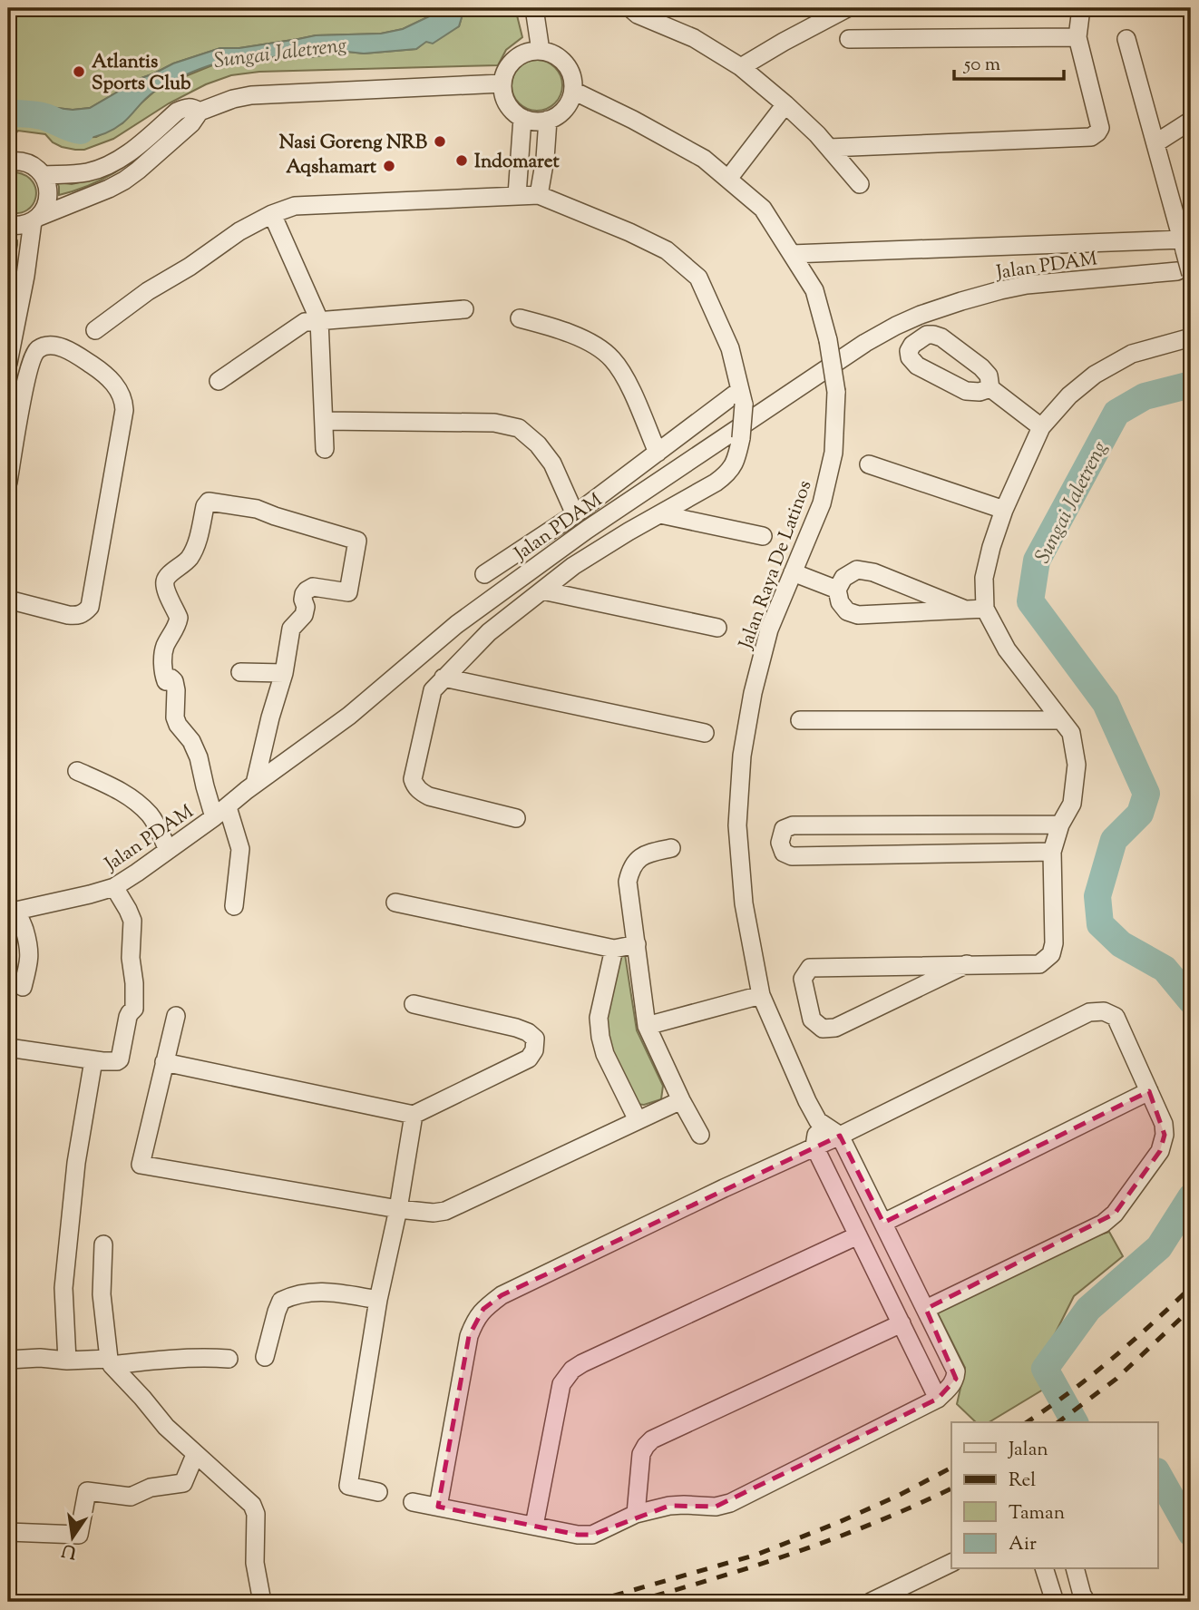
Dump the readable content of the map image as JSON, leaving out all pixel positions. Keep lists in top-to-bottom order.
{
  "streets": {
    "street": ["Jalan PDAM", "Jalan Raya De Latinos"]
  },
  "water": ["Sungai Jaletreng"],
  "places": [
    "Atlantis Sports Club",
    "Nasi Goreng NRB",
    "Indomaret",
    "Aqshamart"
  ],
  "legend": [
    "Jalan",
    "Rel",
    "Taman",
    "Air"
  ],
  "scale_bar": "50 m",
  "north": "bottom"
}
